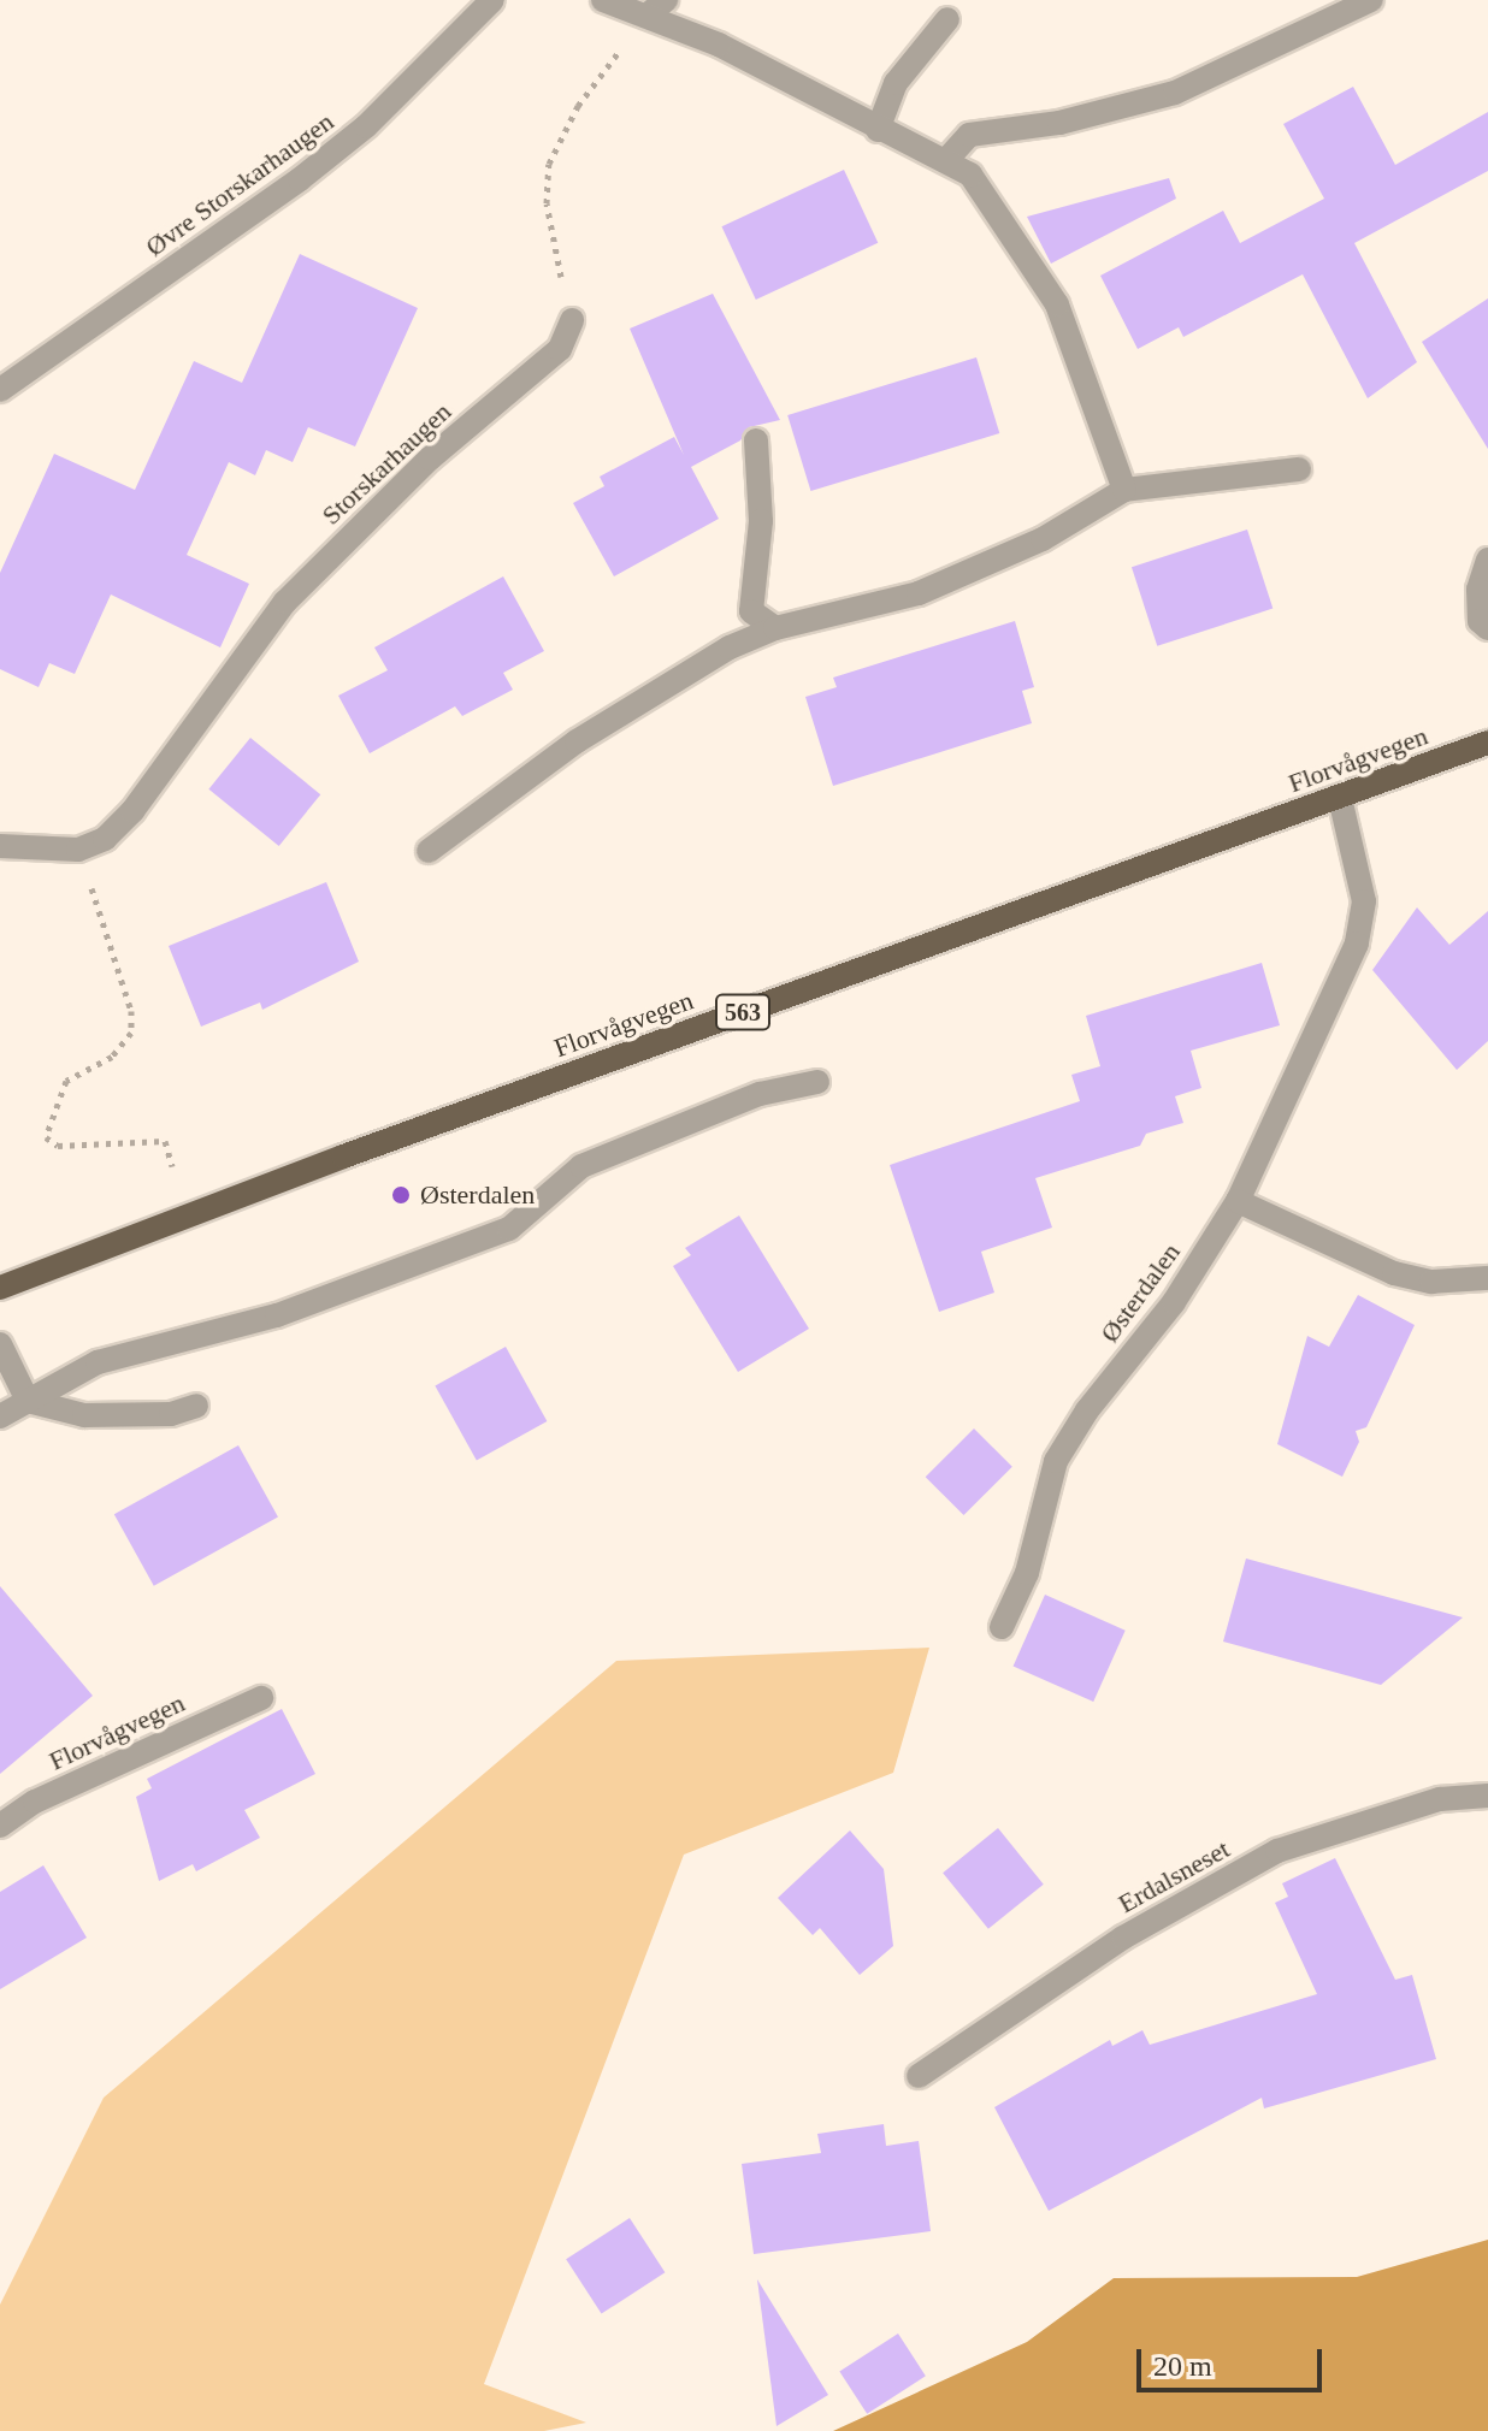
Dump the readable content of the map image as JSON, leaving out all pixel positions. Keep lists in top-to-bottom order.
{
  "streets": {
    "main road": ["Florvågvegen", "563"],
    "street": [
      "Øvre Storskarhaugen",
      "Storskarhaugen",
      "Østerdalen",
      "Erdalsneset"
    ]
  },
  "crossings": [
    ["Florvågvegen", "Østerdalen"]
  ],
  "places": ["Østerdalen"],
  "scale_bar": "20 m"
}
